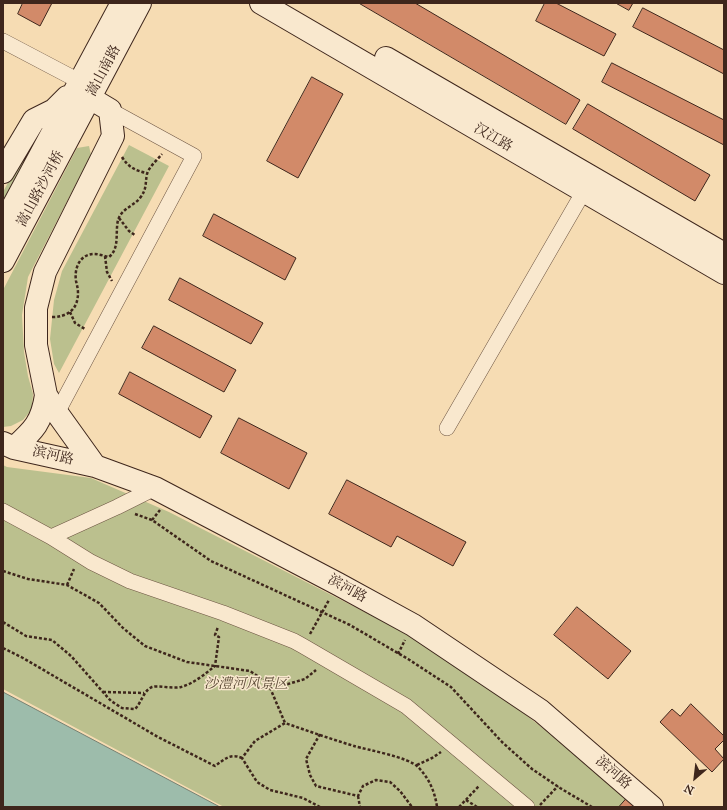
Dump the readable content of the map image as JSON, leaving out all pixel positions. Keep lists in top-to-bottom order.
{
  "streets": {
    "street": [
      "嵩山南路",
      "汉江路",
      "嵩山路沙河桥",
      "滨河路"
    ]
  },
  "crossings": [
    ["嵩山南路", "嵩山路沙河桥"]
  ],
  "parks": ["沙澧河风景区"],
  "north": "bottom left"
}
